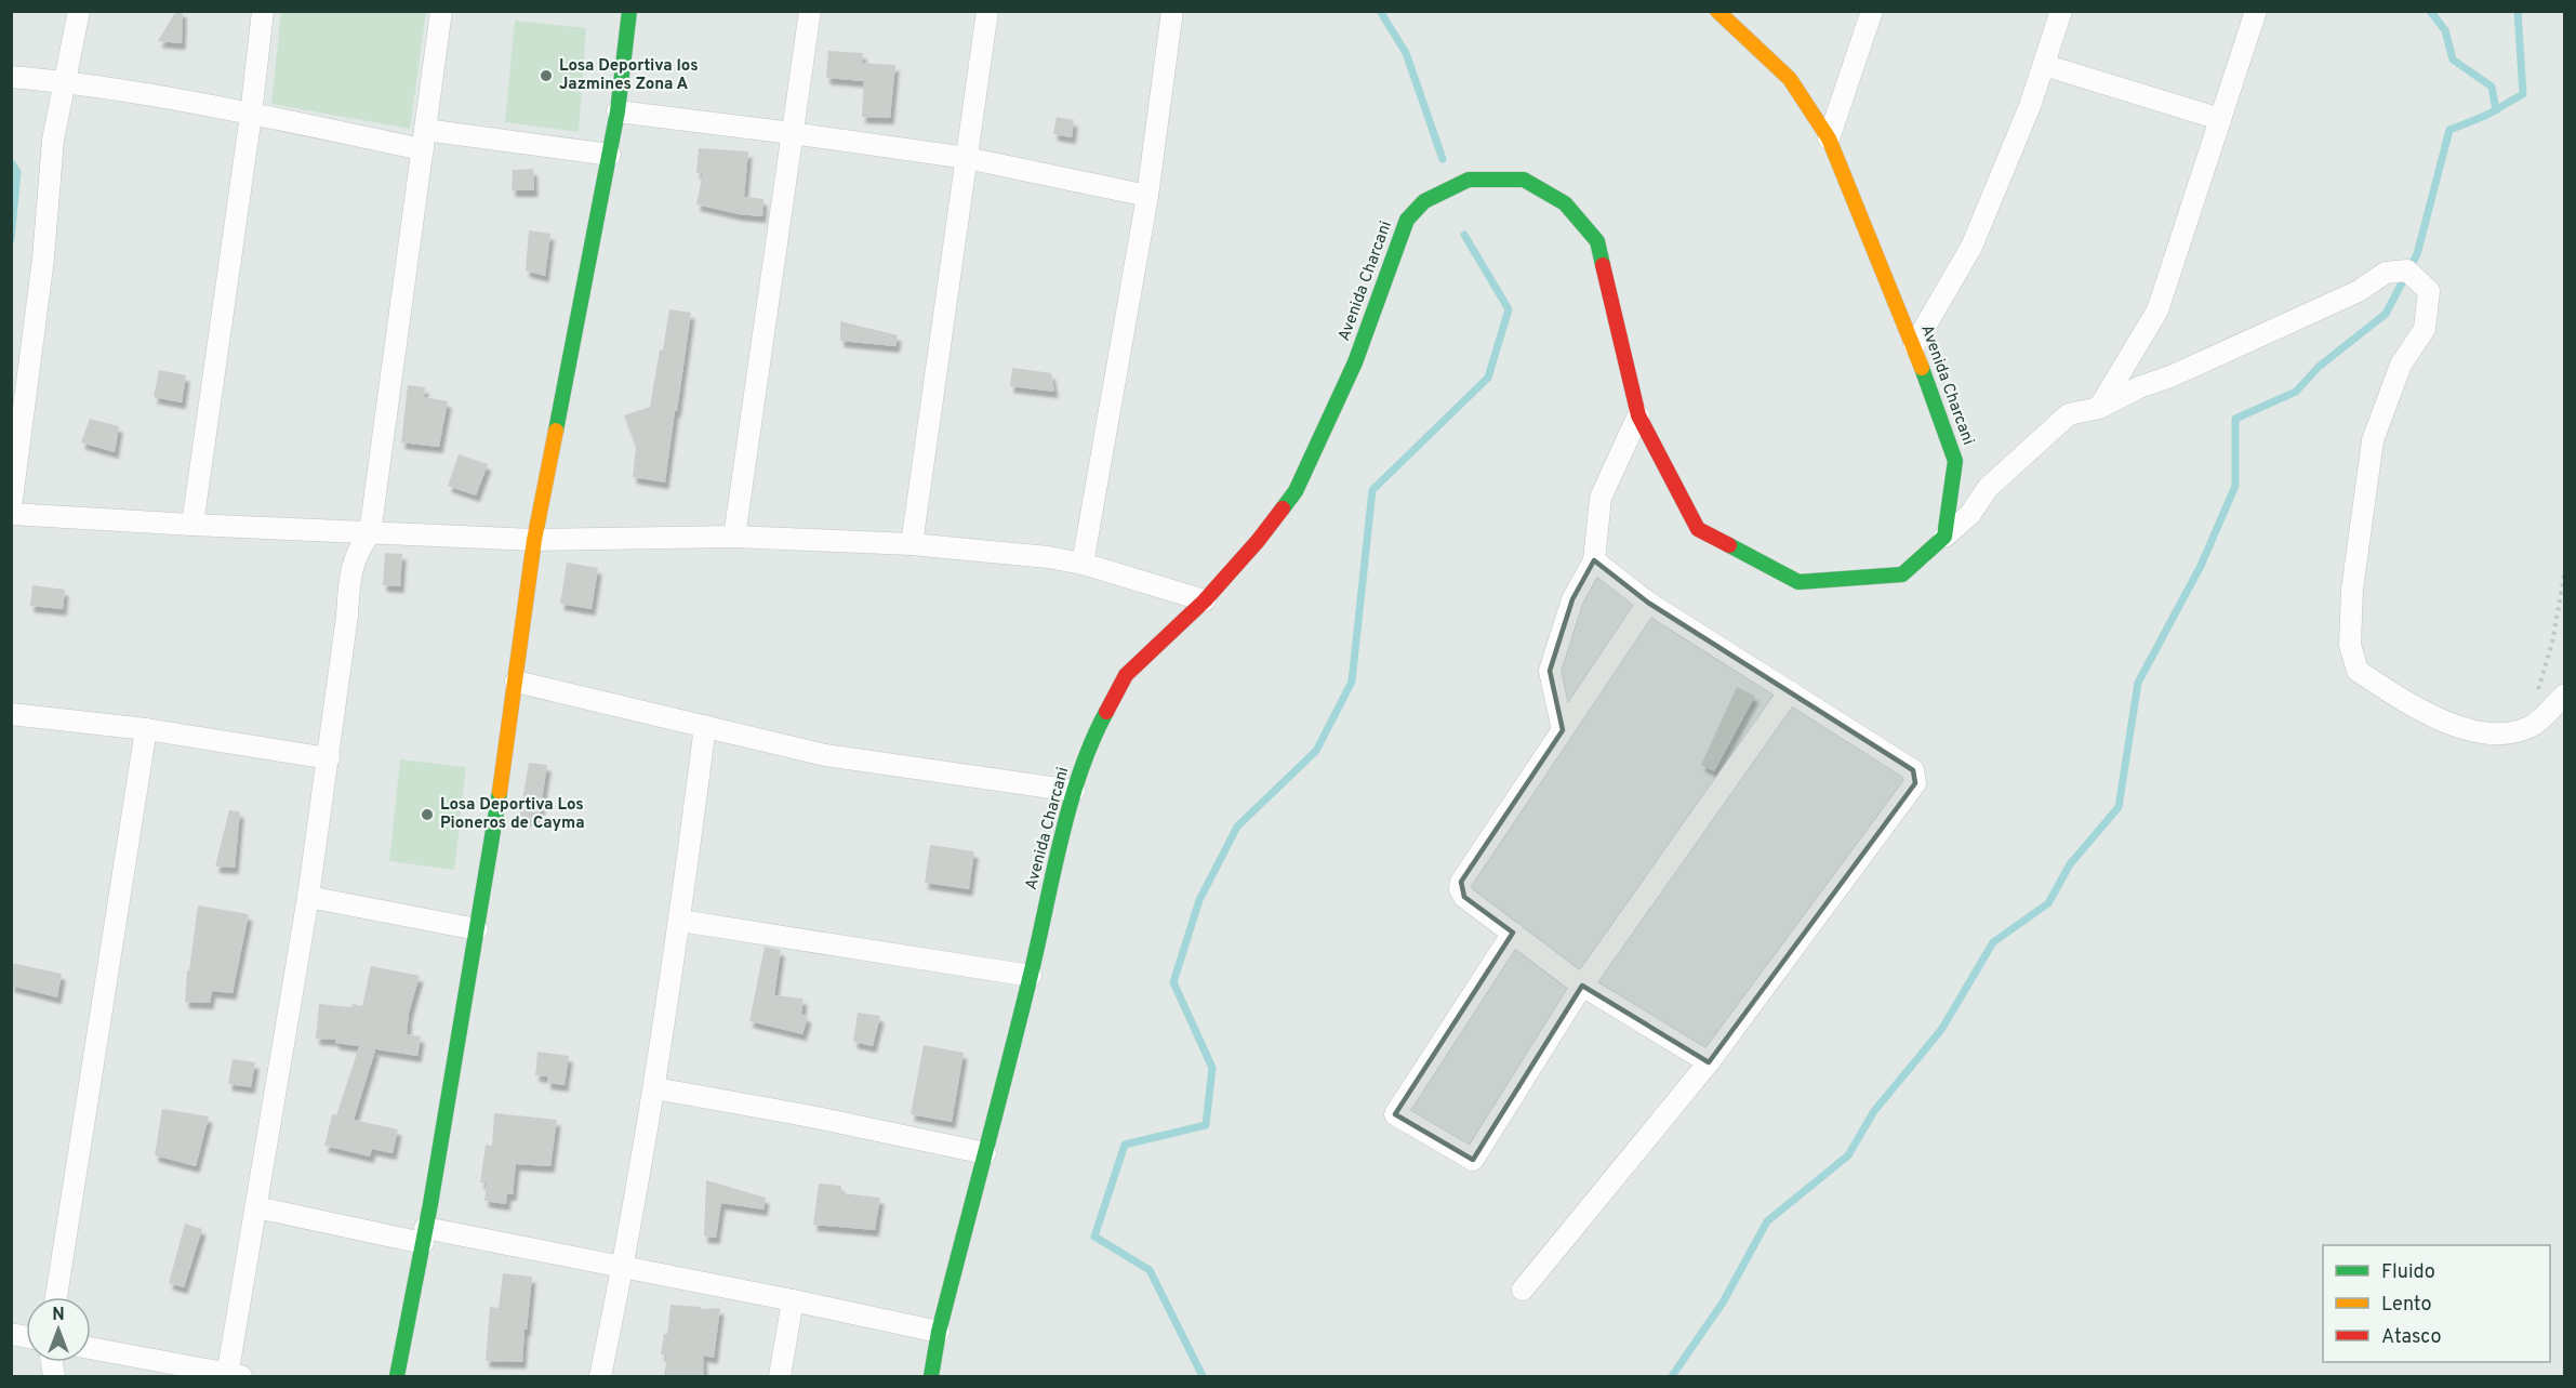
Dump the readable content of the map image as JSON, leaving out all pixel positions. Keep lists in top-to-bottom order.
{
  "streets": {
    "main road": ["Avenida Charcani"]
  },
  "places": ["Losa Deportiva los Jazmines Zona A", "Losa Deportiva Los Pioneros de Cayma"],
  "legend": ["Fluido", "Lento", "Atasco"],
  "north": "top"
}
